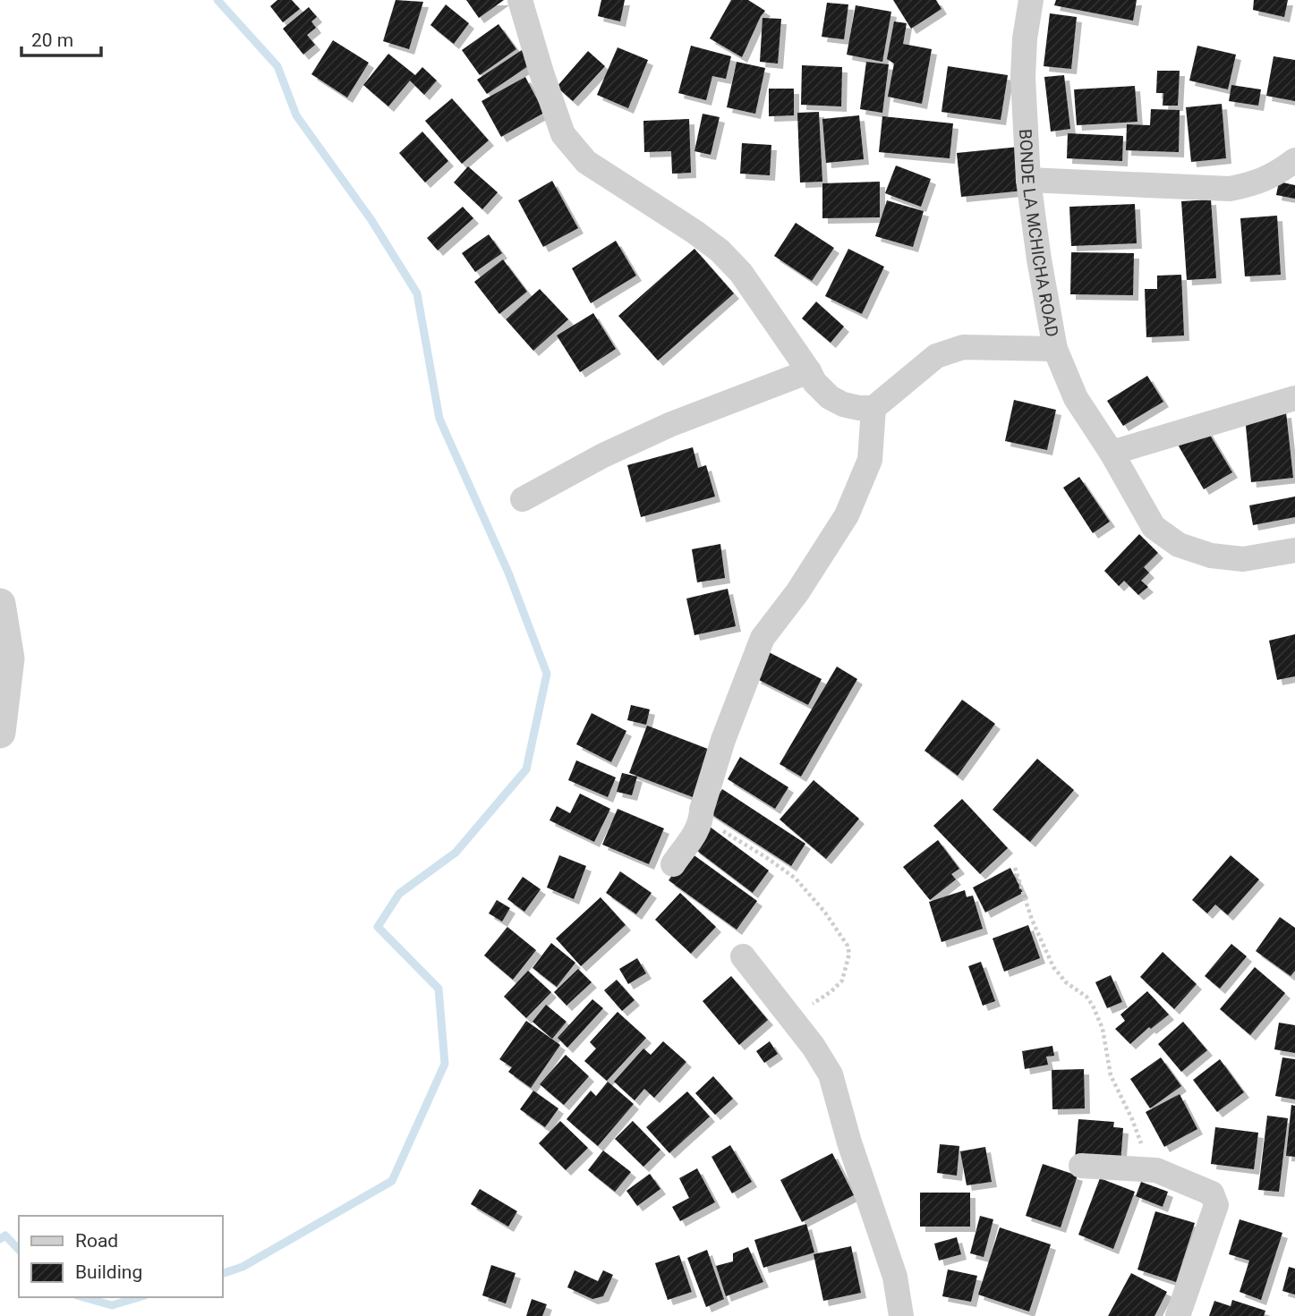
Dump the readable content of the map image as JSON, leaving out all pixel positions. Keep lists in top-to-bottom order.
{
  "streets": {
    "street": ["BONDE LA MCHICHA ROAD"]
  },
  "legend": ["Road", "Building"],
  "scale_bar": "20 m"
}
